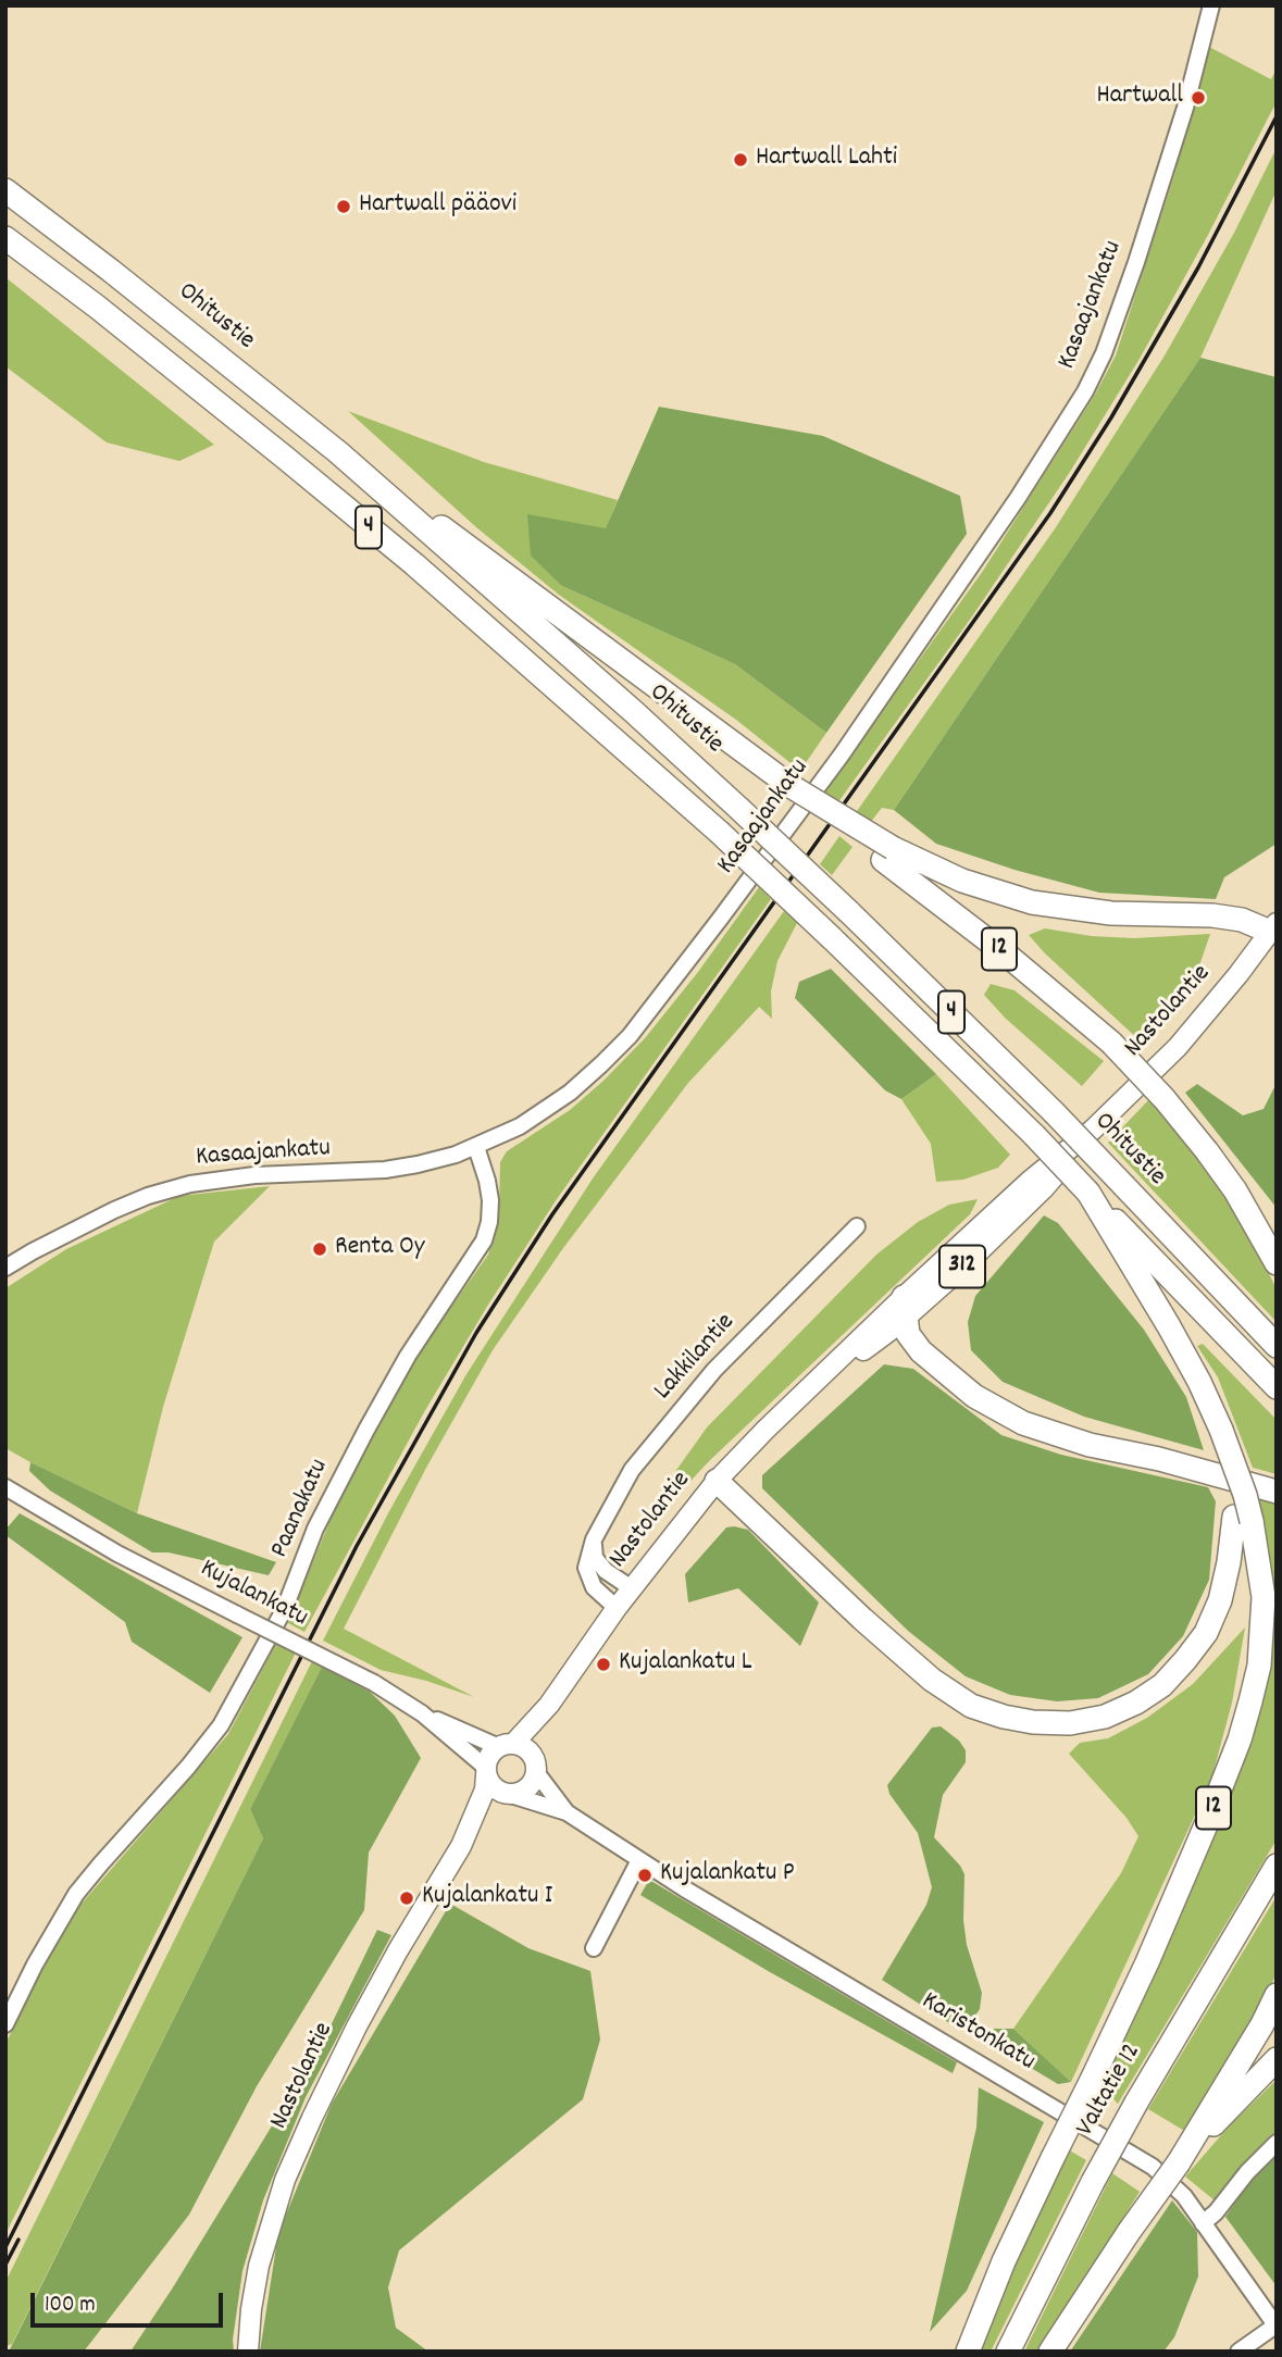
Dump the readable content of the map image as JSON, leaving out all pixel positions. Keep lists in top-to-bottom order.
{
  "streets": {
    "highway": [
      "Ohitustie",
      "4",
      "12",
      "Valtatie 12"
    ],
    "main road": ["Nastolantie", "312"],
    "street": [
      "Kasaajankatu",
      "Lakkilantie",
      "Paanakatu",
      "Kujalankatu",
      "Karistonkatu"
    ]
  },
  "crossings": [
    ["Kasaajankatu", "Paanakatu"],
    ["Ohitustie", "12"],
    ["Nastolantie", "Lakkilantie"],
    ["Nastolantie", "Kujalankatu"],
    ["Nastolantie", "Karistonkatu"],
    ["Kujalankatu", "Karistonkatu"]
  ],
  "places": [
    "Hartwall",
    "Hartwall Lahti",
    "Hartwall pääovi",
    "Renta Oy",
    "Kujalankatu L",
    "Kujalankatu P",
    "Kujalankatu I"
  ],
  "scale_bar": "100 m"
}
